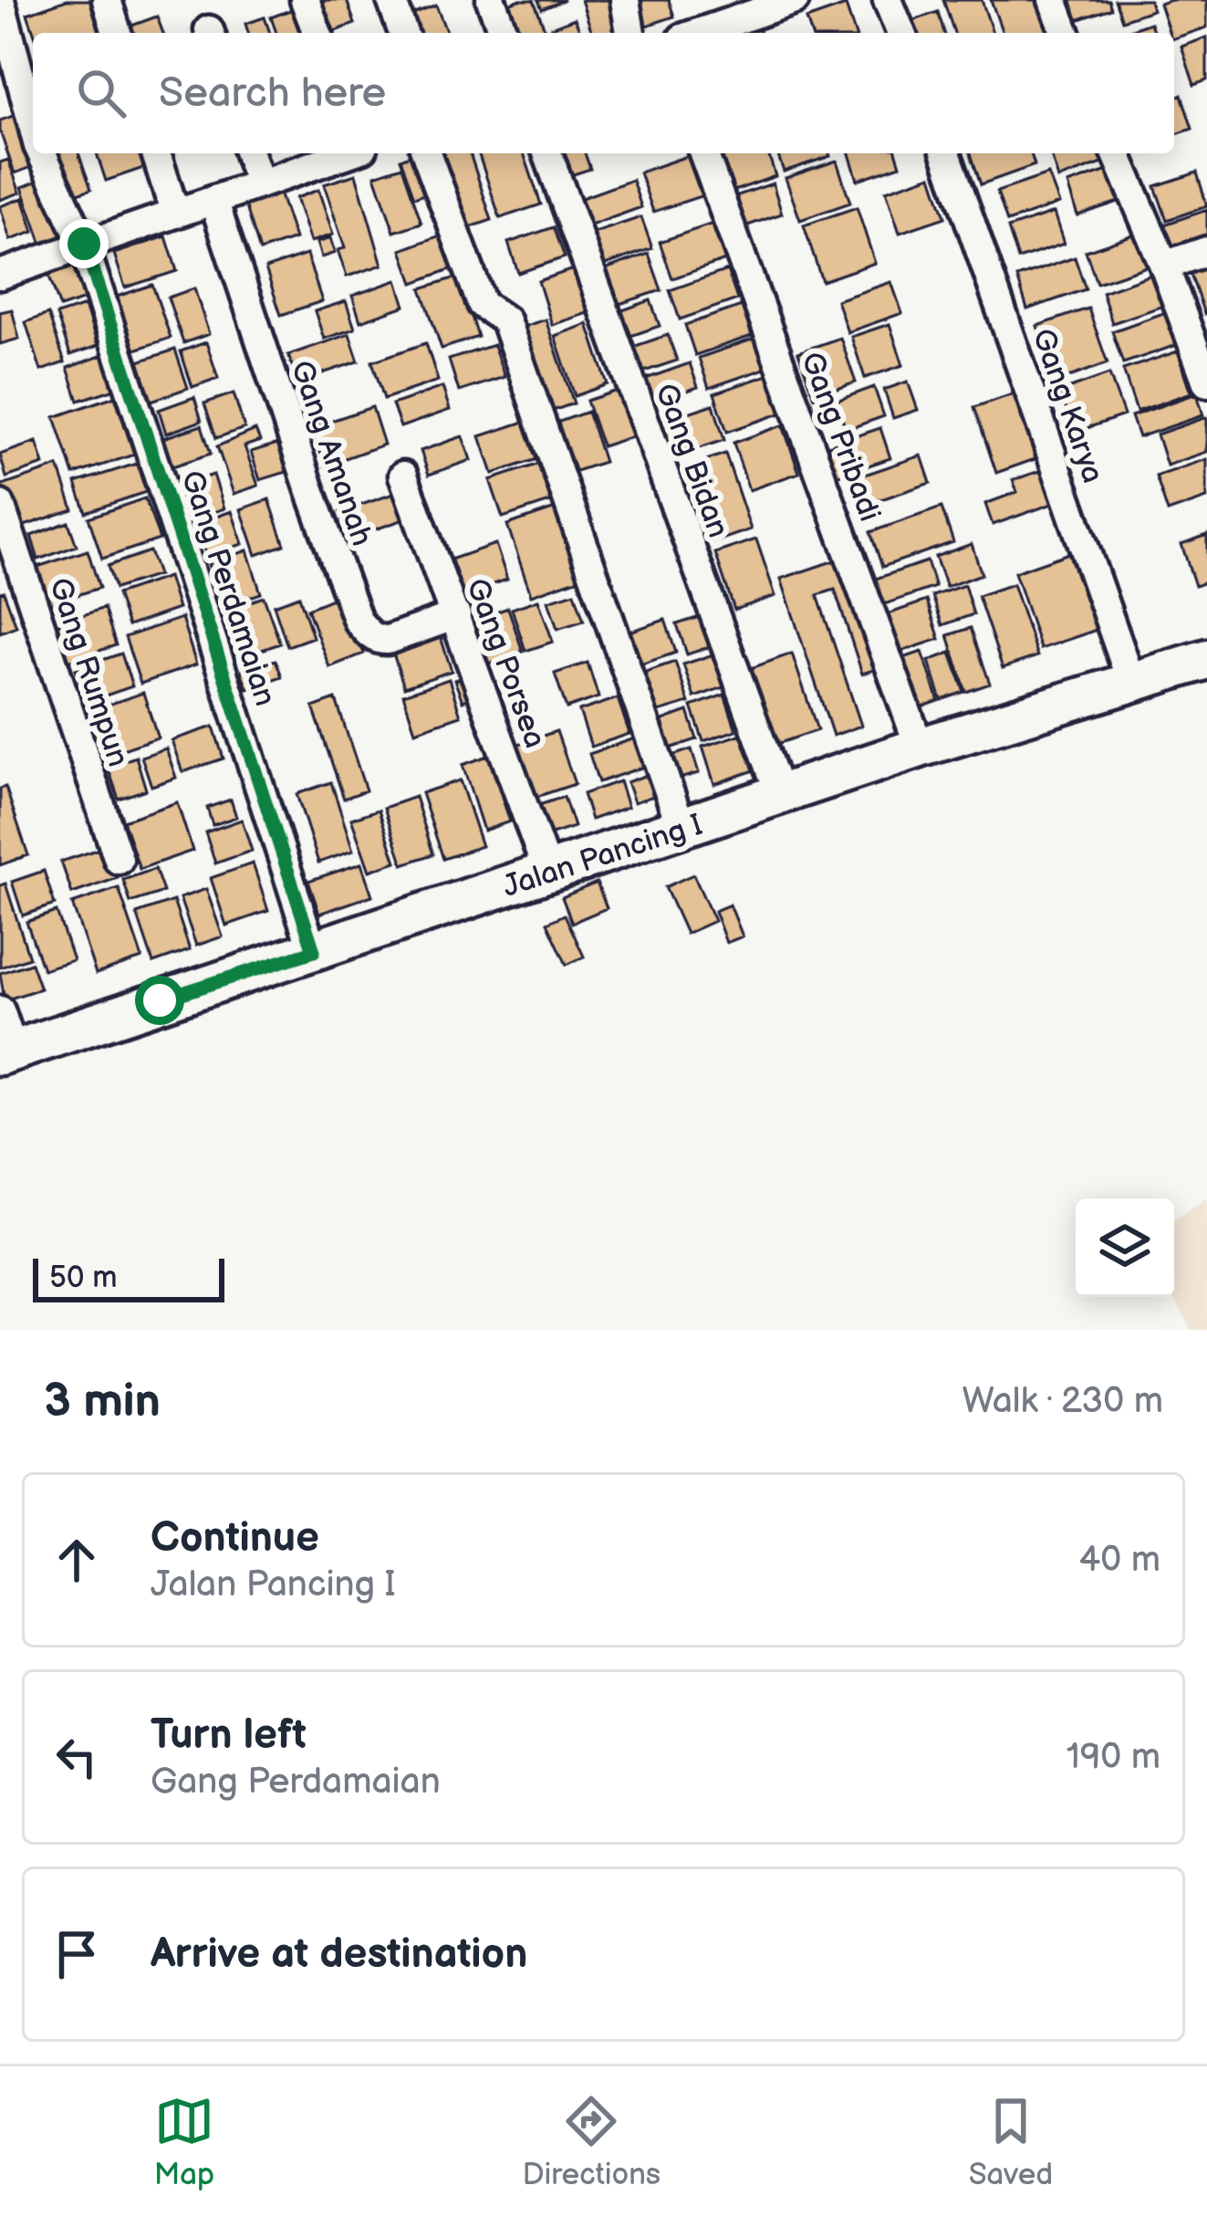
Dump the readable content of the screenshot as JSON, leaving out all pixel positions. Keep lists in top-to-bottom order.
{
  "streets": {
    "main road": ["Jalan Pancing I"],
    "street": [
      "Gang Karya",
      "Gang Pribadi",
      "Gang Amanah",
      "Gang Bidan",
      "Gang Perdamaian",
      "Gang Porsea",
      "Gang Rumpun"
    ]
  },
  "crossings": [
    ["Gang Karya", "Jalan Pancing I"],
    ["Gang Pribadi", "Jalan Pancing I"],
    ["Gang Amanah", "Gang Porsea"],
    ["Gang Bidan", "Jalan Pancing I"],
    ["Gang Perdamaian", "Jalan Pancing I"],
    ["Gang Porsea", "Jalan Pancing I"]
  ],
  "scale_bar": "50 m",
  "page": {
    "search": "Search here",
    "scale": "50 m",
    "heading": ["3 min", "Walk · 230 m"],
    "list": [
      ["Continue", "Jalan Pancing I", "40 m"],
      ["Turn left", "Gang Perdamaian", "190 m"],
      "Arrive at destination"
    ],
    "nav": ["Map", "Directions", "Saved"]
  }
}
